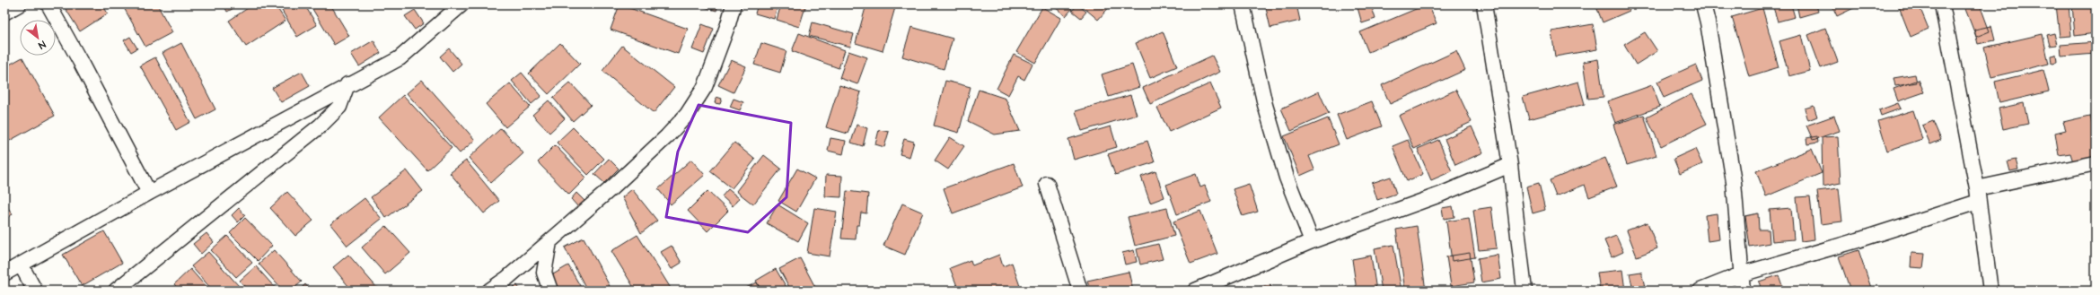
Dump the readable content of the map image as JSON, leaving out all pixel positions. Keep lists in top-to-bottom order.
{
  "north": "bottom right"
}
